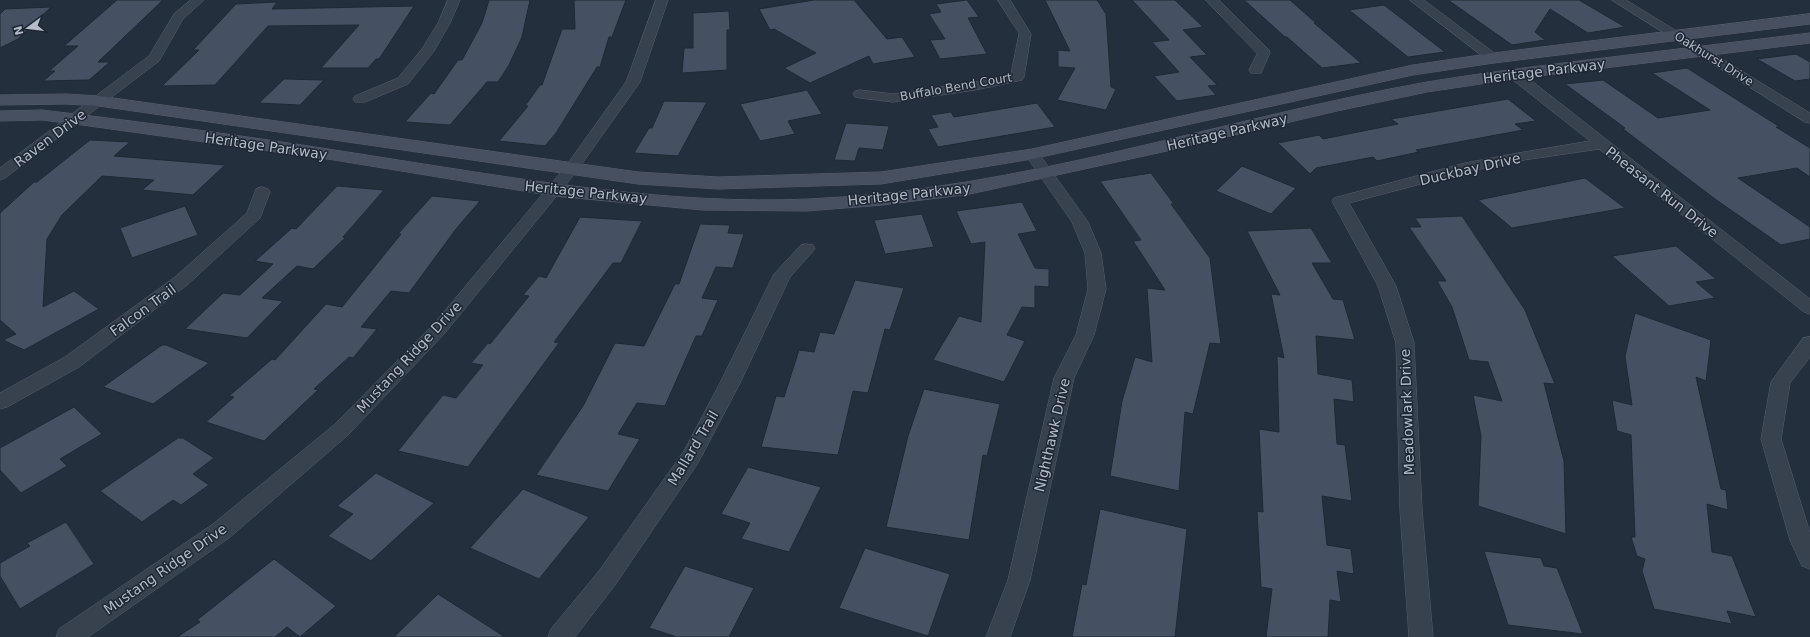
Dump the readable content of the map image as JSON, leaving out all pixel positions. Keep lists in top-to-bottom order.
{
  "streets": {
    "main road": ["Heritage Parkway"],
    "street": [
      "Oakhurst Drive",
      "Buffalo Bend Court",
      "Raven Drive",
      "Duckbay Drive",
      "Pheasant Run Drive",
      "Falcon Trail",
      "Mustang Ridge Drive",
      "Meadowlark Drive",
      "Nighthawk Drive",
      "Mallard Trail"
    ]
  },
  "crossings": [
    ["Oakhurst Drive", "Heritage Parkway"],
    ["Heritage Parkway", "Raven Drive"],
    ["Heritage Parkway", "Pheasant Run Drive"],
    ["Heritage Parkway", "Mustang Ridge Drive"],
    ["Heritage Parkway", "Nighthawk Drive"],
    ["Duckbay Drive", "Pheasant Run Drive"],
    ["Duckbay Drive", "Meadowlark Drive"]
  ],
  "north": "left"
}
